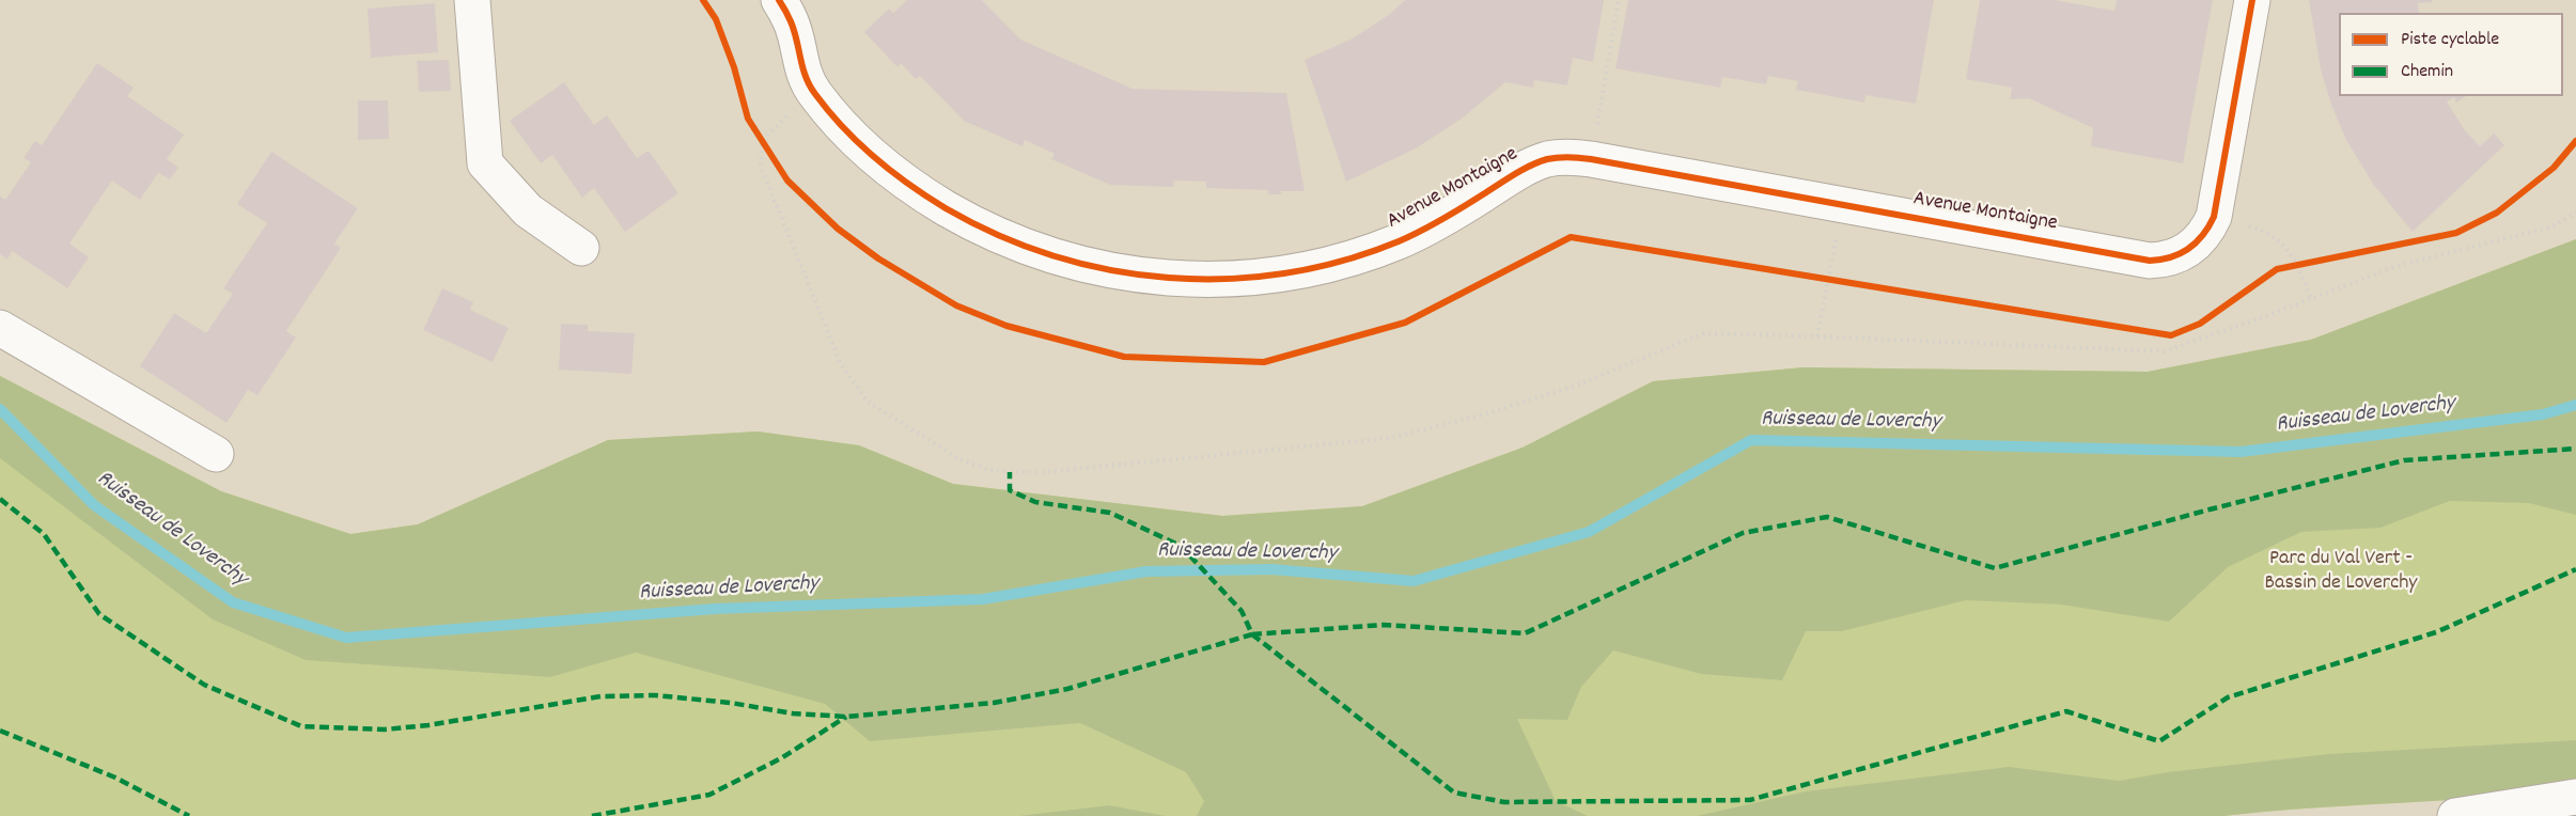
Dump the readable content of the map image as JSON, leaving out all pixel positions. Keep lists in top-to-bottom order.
{
  "streets": {
    "street": ["Avenue Montaigne"]
  },
  "water": ["Ruisseau de Loverchy"],
  "parks": ["Parc du Val Vert - Bassin de Loverchy"],
  "legend": ["Piste cyclable", "Chemin"]
}
